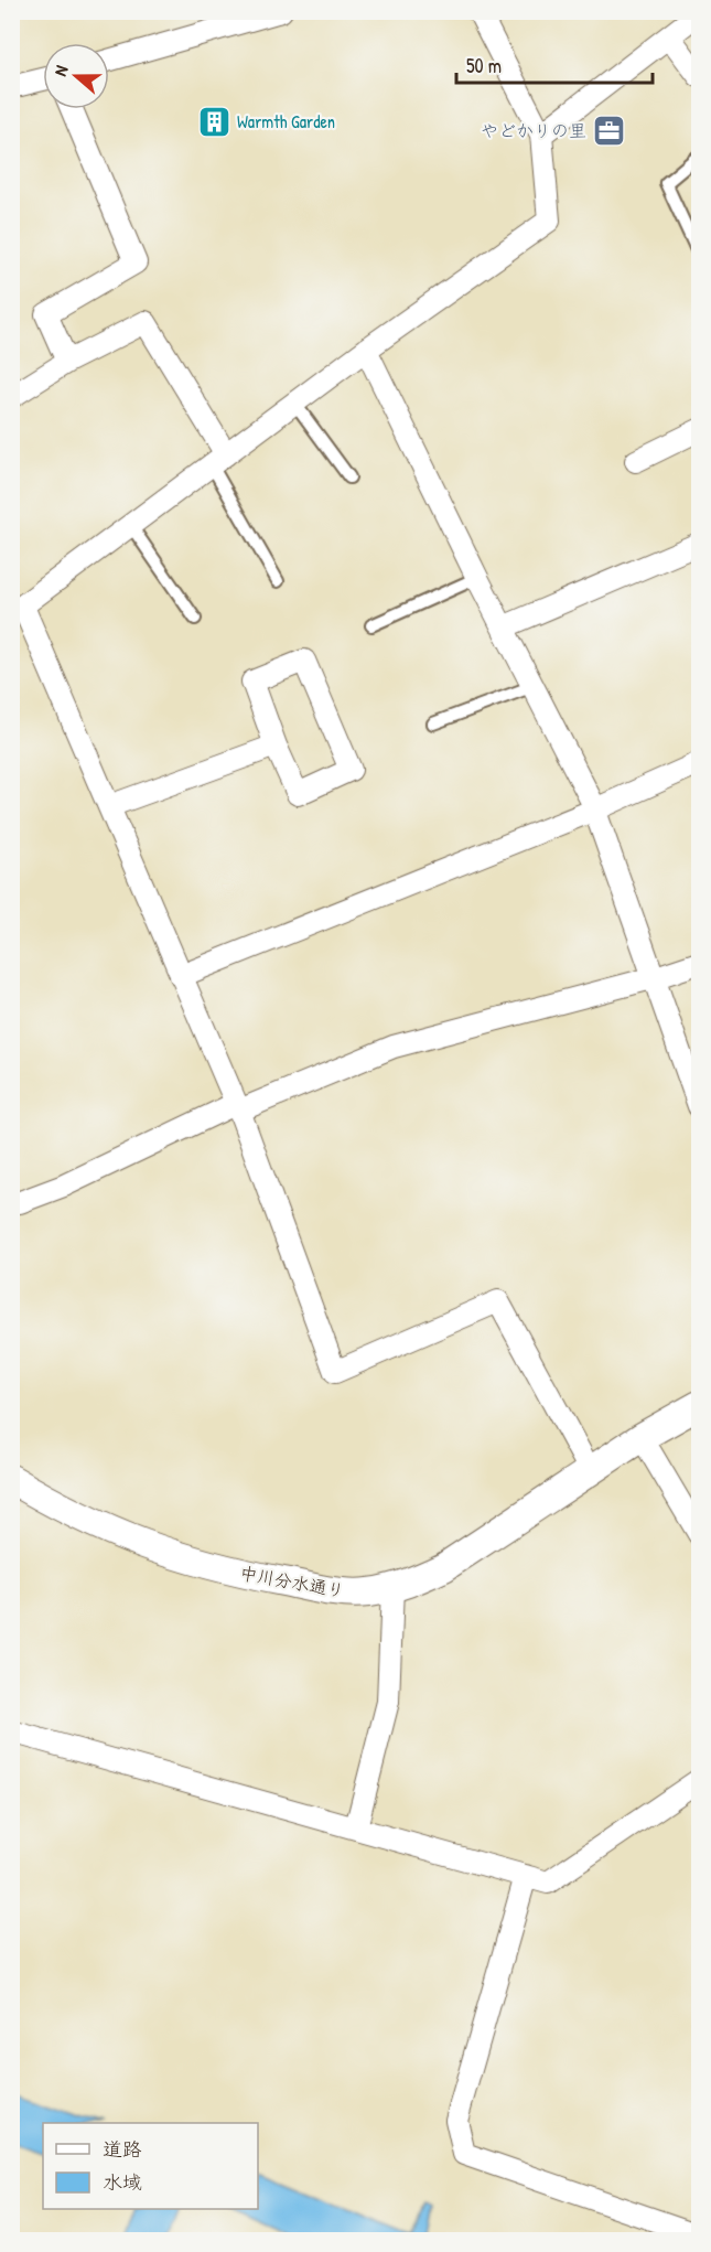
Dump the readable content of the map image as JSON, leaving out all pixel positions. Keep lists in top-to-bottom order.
{
  "streets": {
    "street": ["中川分水通り"]
  },
  "places": {
    "building": ["Warmth Garden"],
    "office": ["やどかりの里"]
  },
  "legend": ["道路", "水域"],
  "scale_bar": "50 m",
  "north": "left"
}
